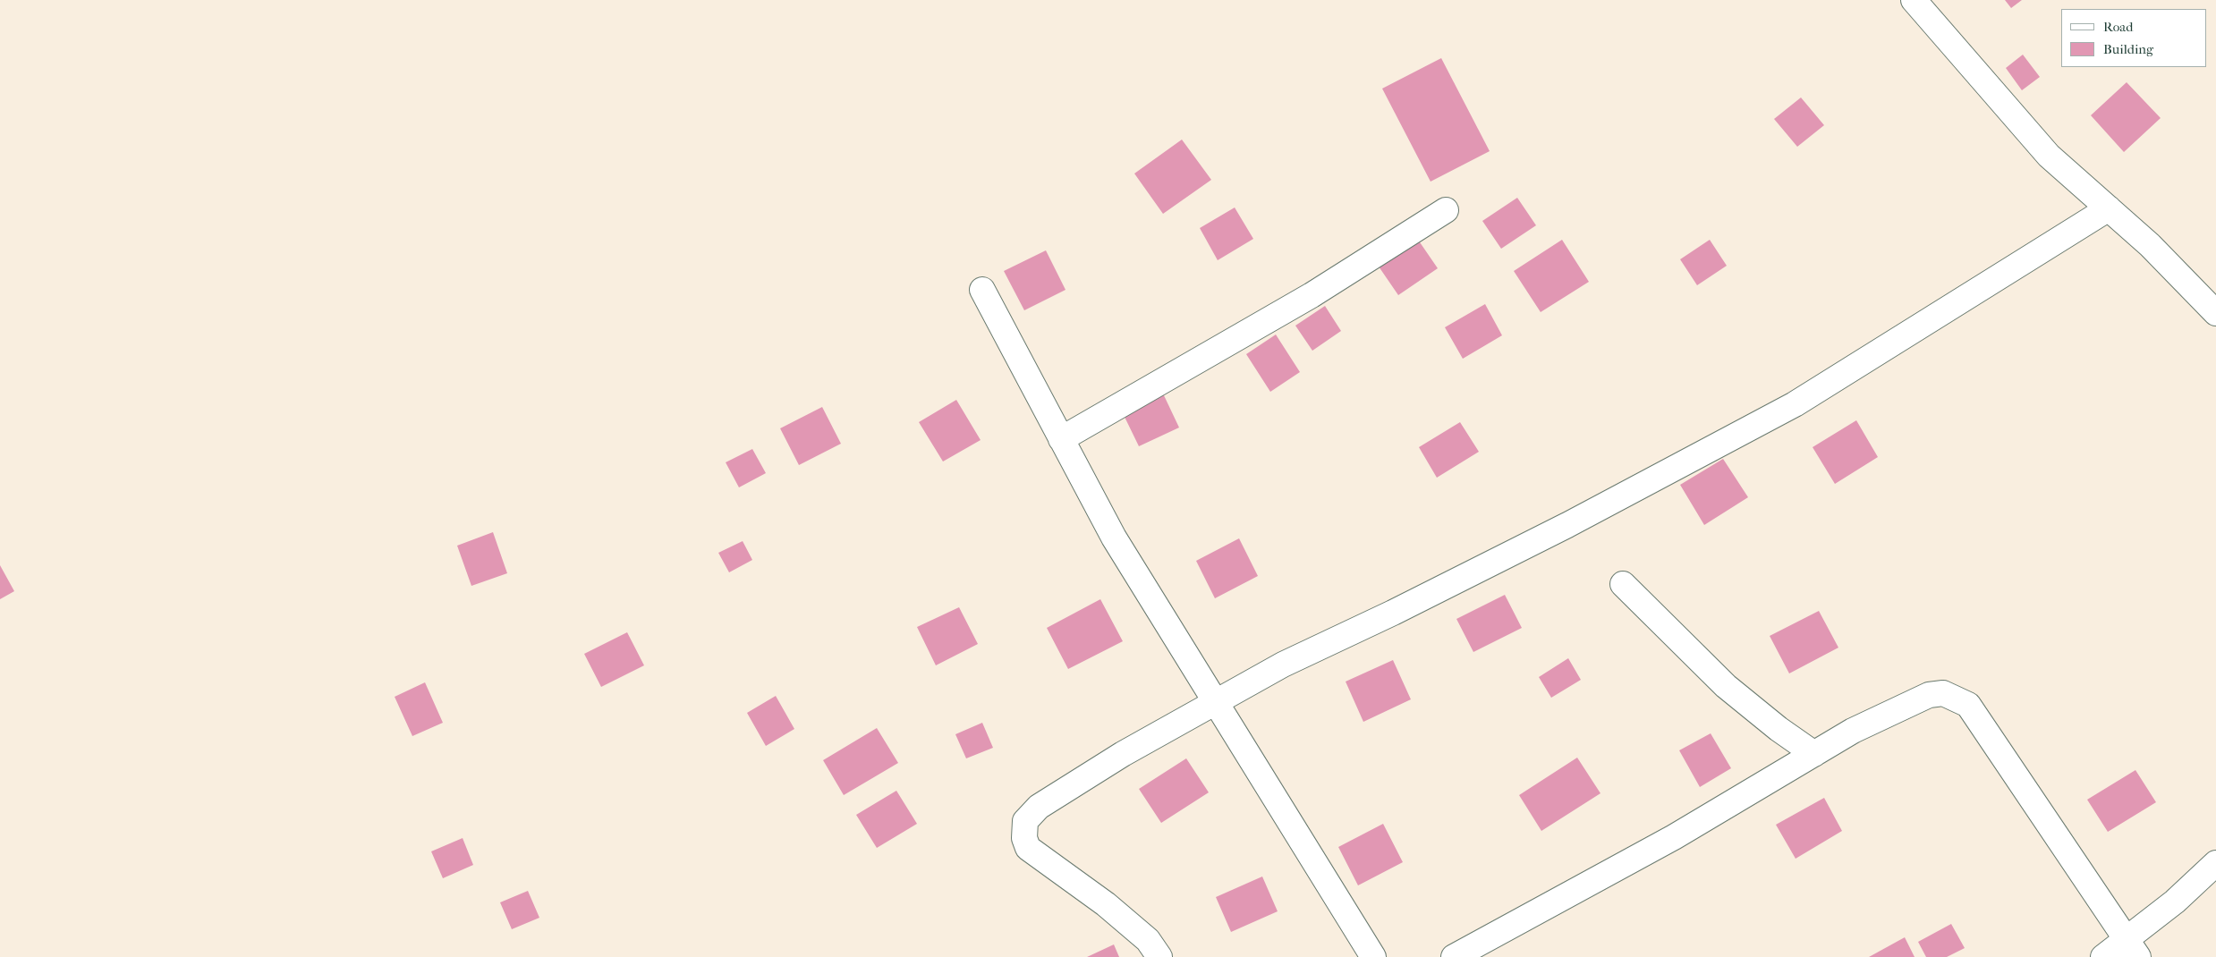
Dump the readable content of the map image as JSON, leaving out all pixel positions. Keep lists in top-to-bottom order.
{
  "legend": ["Road", "Building"]
}
